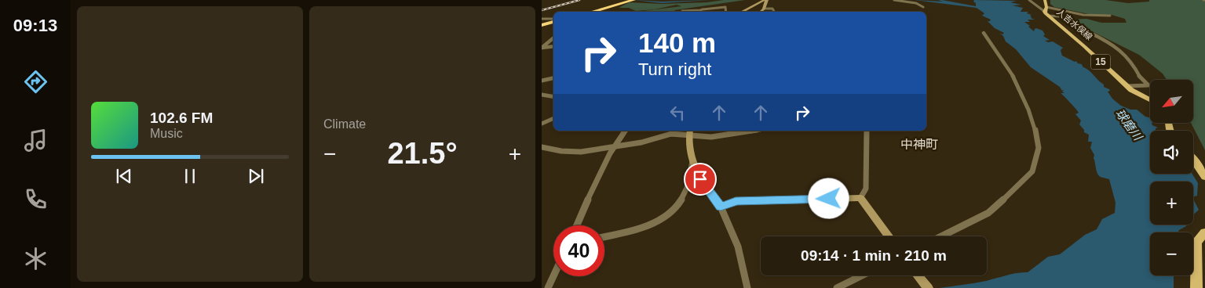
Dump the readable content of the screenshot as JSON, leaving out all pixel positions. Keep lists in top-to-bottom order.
{
  "streets": {
    "main road": ["人吉水俣線", "15"]
  },
  "districts": ["中神町"],
  "water": ["球磨川"],
  "north": "bottom left",
  "page": {
    "tabs": "09:13",
    "tile": "Climate",
    "turn": ["140 m", "Turn right"],
    "map_buttons": ["+", "−"],
    "song": ["102.6 FM", "Music"],
    "heat": ["−", "21.5°", "+"],
    "limit": "40",
    "trip": "09:14 · 1 min · 210 m"
  }
}
